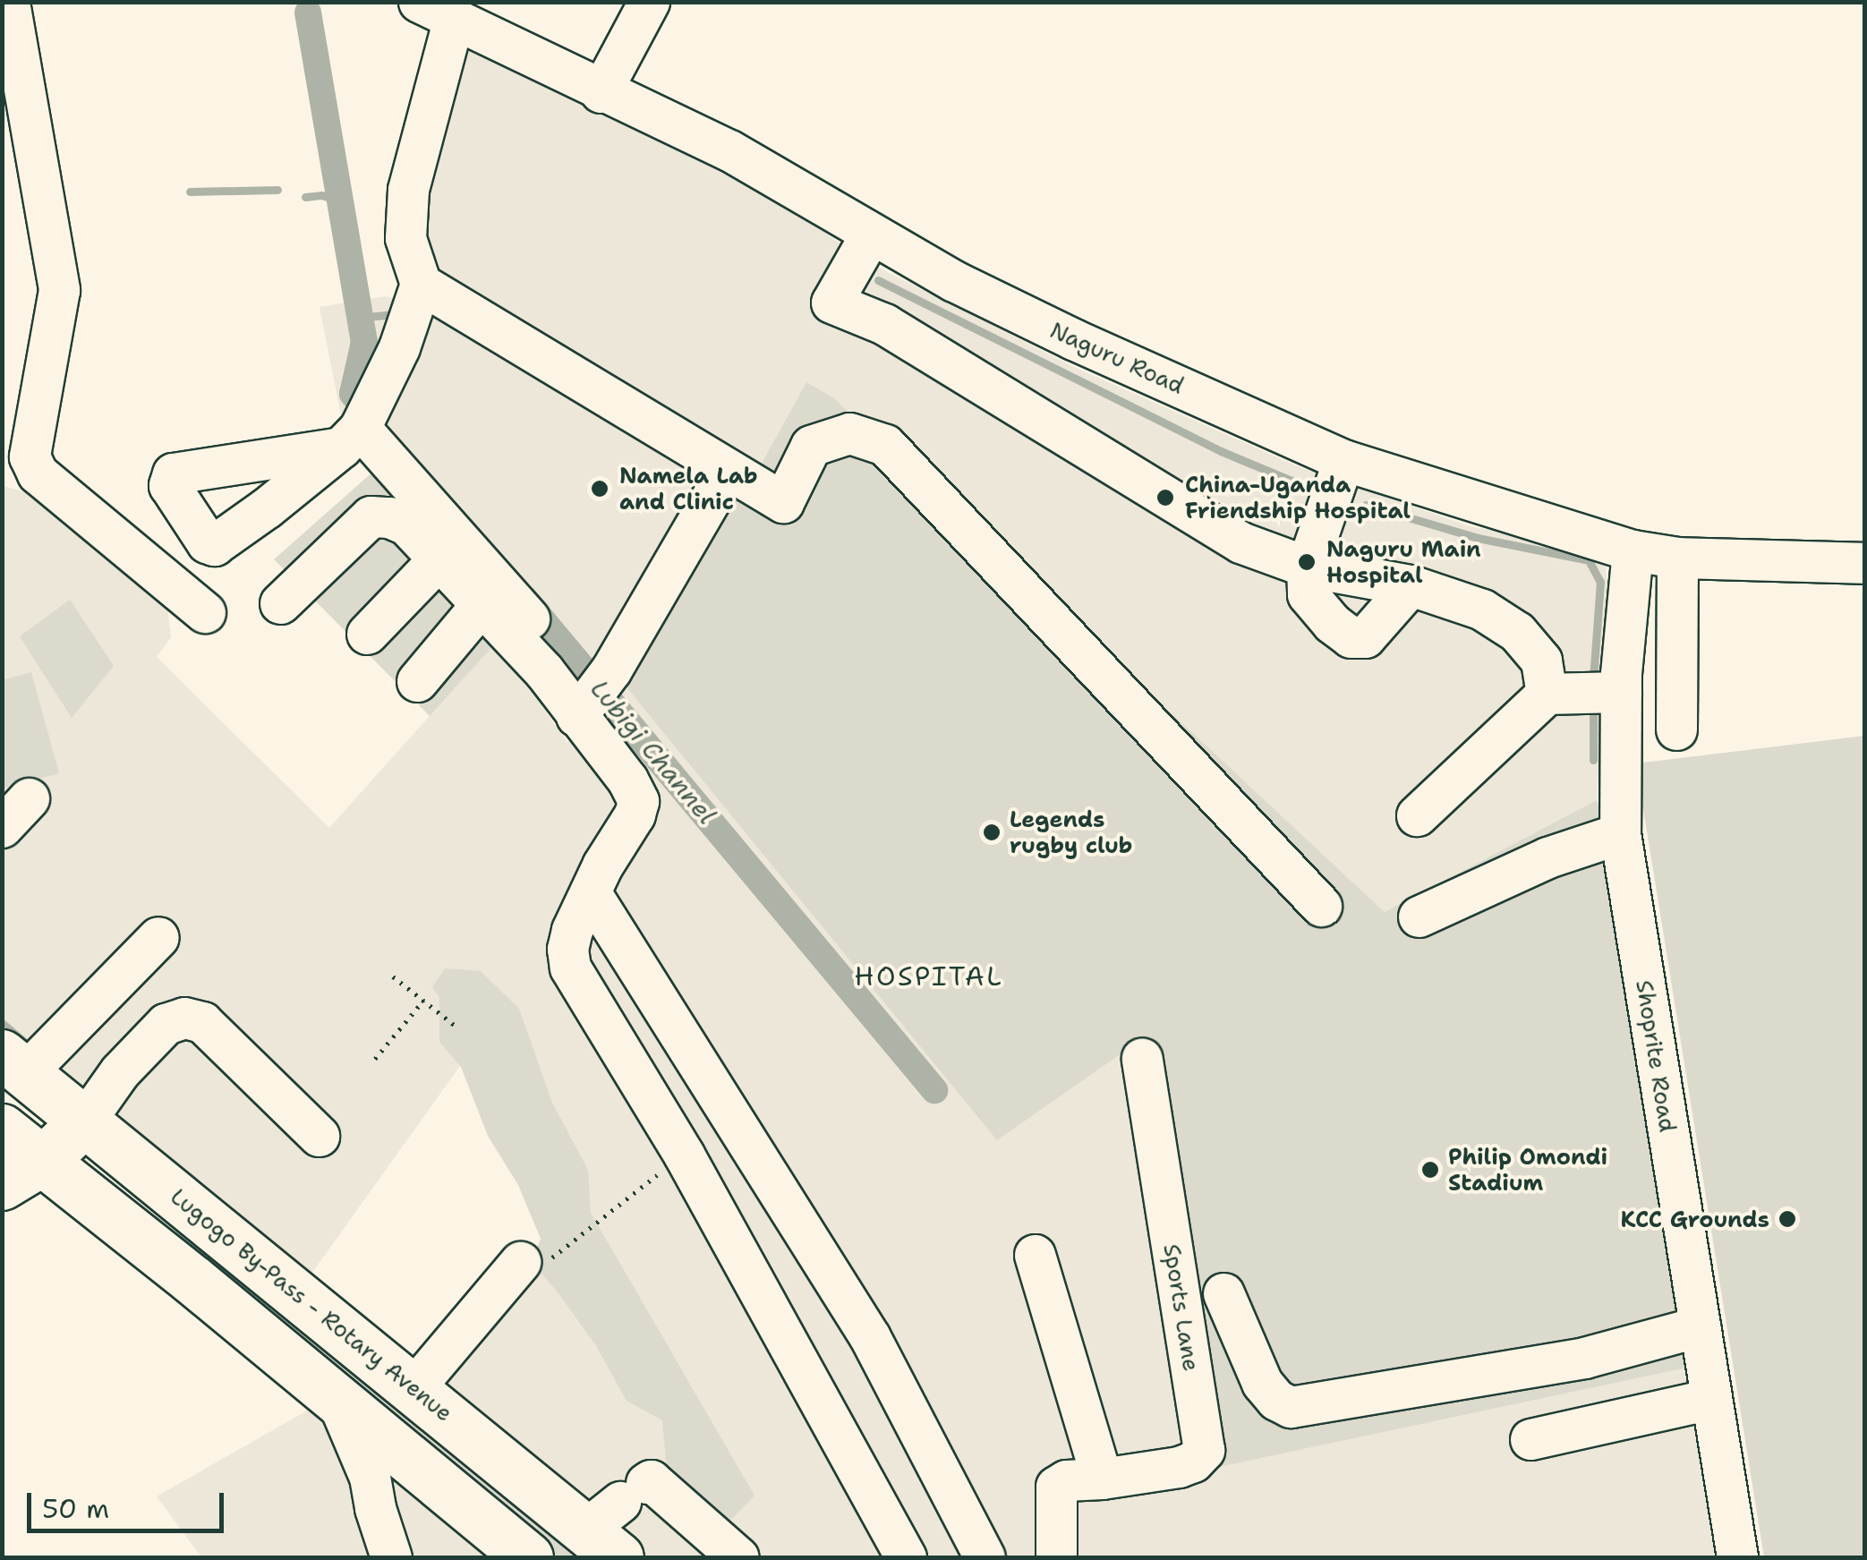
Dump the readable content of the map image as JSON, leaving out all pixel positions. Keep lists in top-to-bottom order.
{
  "streets": {
    "main road": ["Lugogo By-Pass - Rotary Avenue"],
    "street": ["Naguru Road", "Shoprite Road", "Sports Lane"]
  },
  "crossings": [
    ["Naguru Road", "Shoprite Road"]
  ],
  "districts": ["HOSPITAL"],
  "water": ["Lubigi Channel"],
  "places": [
    "Namela Lab and Clinic",
    "China-Uganda Friendship Hospital",
    "Naguru Main Hospital",
    "Legends rugby club",
    "Philip Omondi Stadium",
    "KCC Grounds"
  ],
  "scale_bar": "50 m"
}
